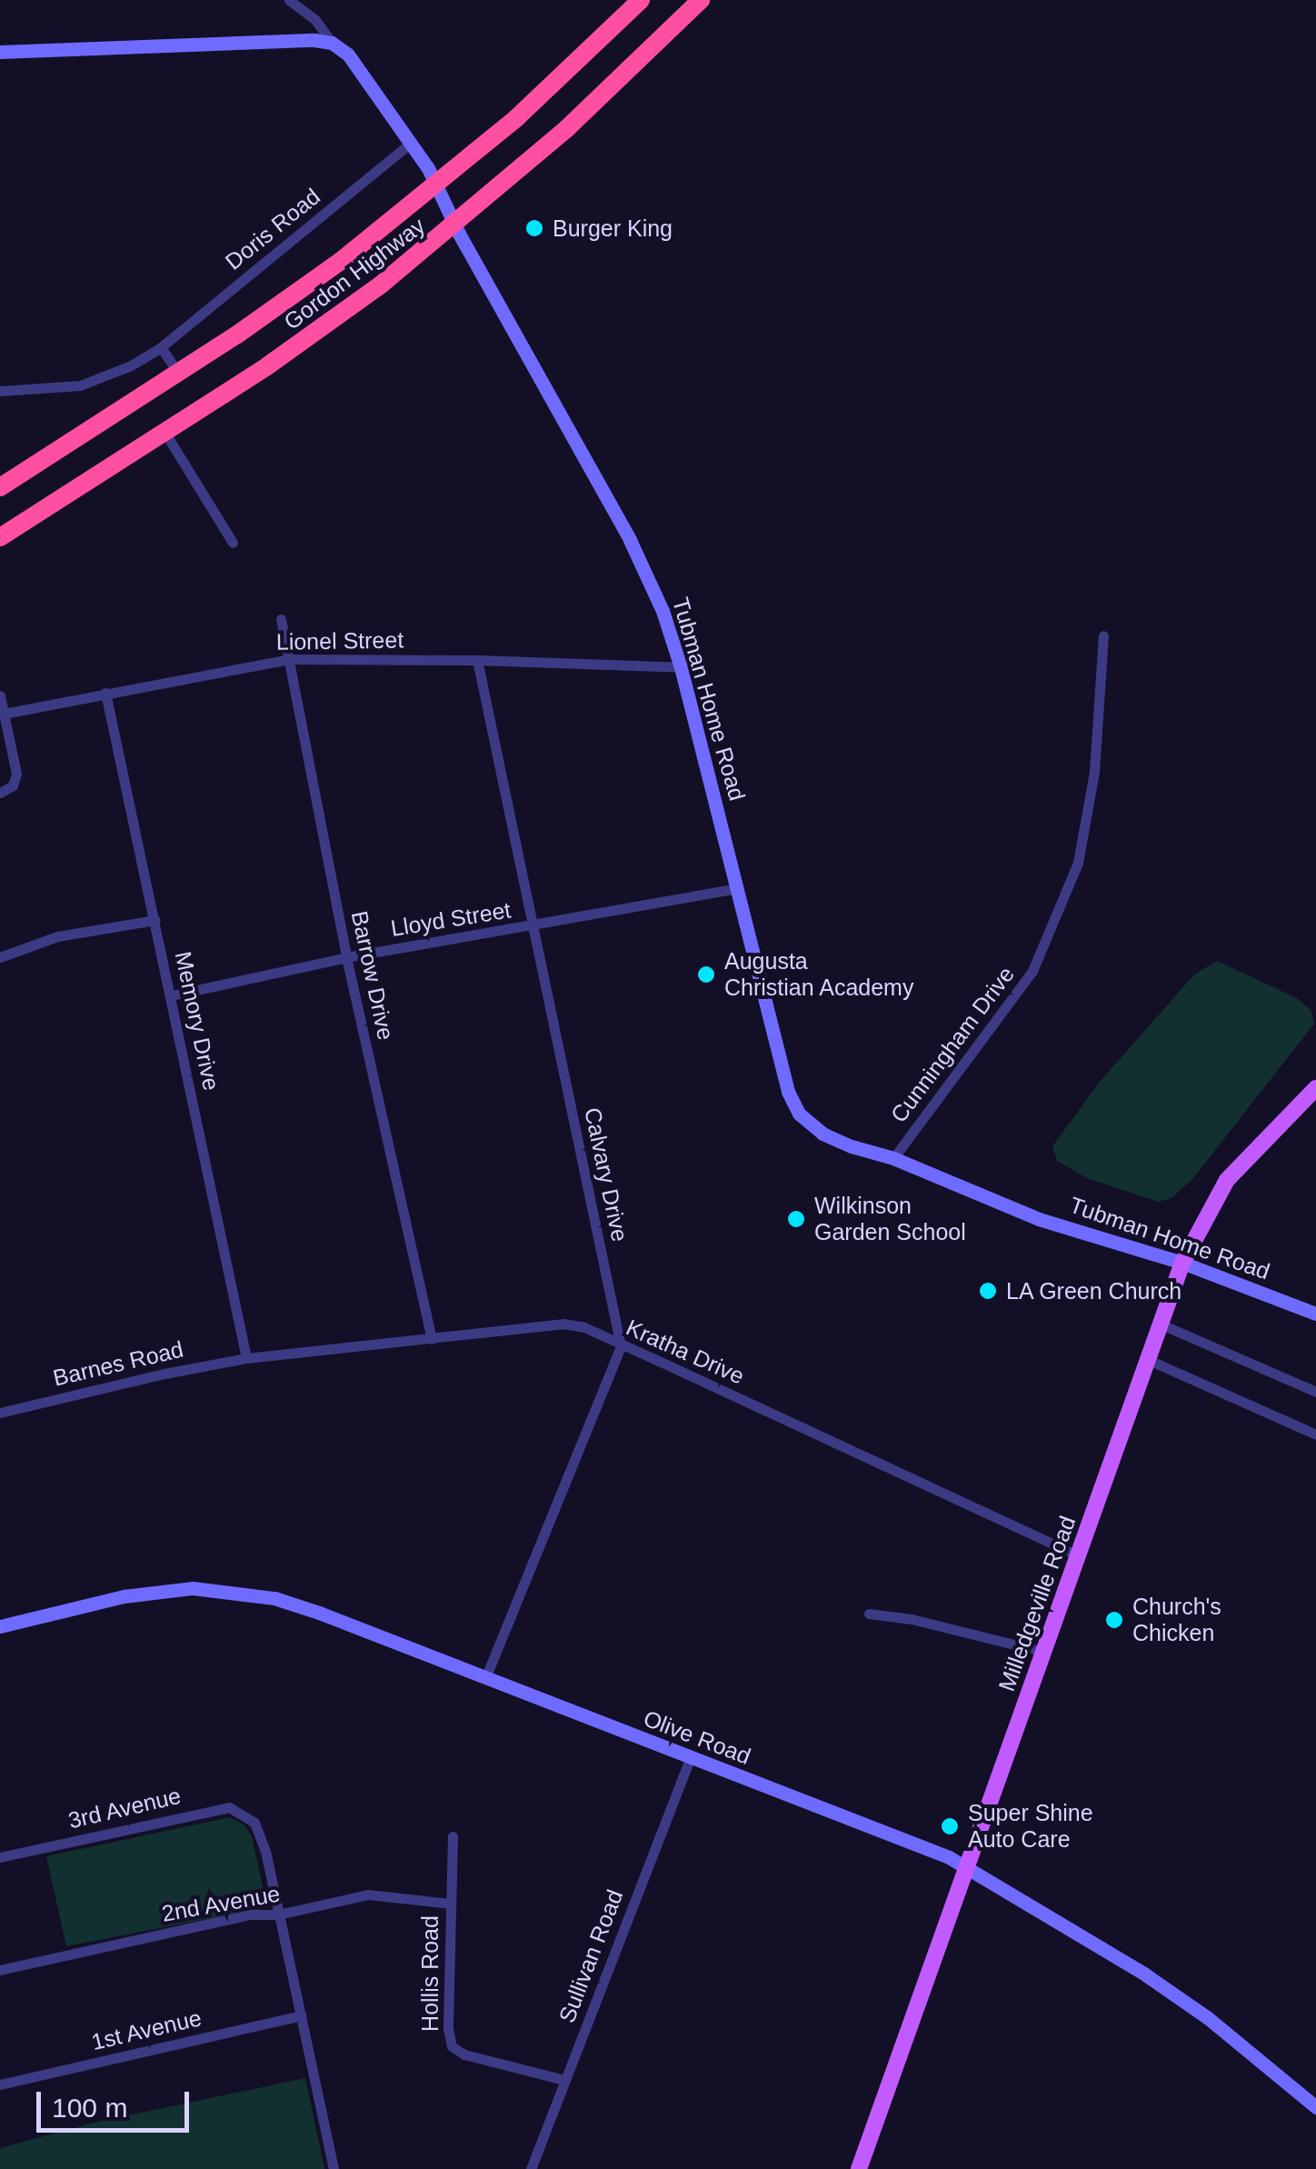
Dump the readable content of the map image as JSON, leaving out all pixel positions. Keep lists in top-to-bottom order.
{
  "streets": {
    "highway": ["Gordon Highway"],
    "main road": ["Milledgeville Road"],
    "street": [
      "Doris Road",
      "Lionel Street",
      "Tubman Home Road",
      "Lloyd Street",
      "Barrow Drive",
      "Memory Drive",
      "Cunningham Drive",
      "Calvary Drive",
      "Kratha Drive",
      "Barnes Road",
      "Olive Road",
      "3rd Avenue",
      "2nd Avenue",
      "Sullivan Road",
      "Hollis Road",
      "1st Avenue"
    ]
  },
  "crossings": [
    ["Doris Road", "Tubman Home Road"],
    ["Gordon Highway", "Tubman Home Road"],
    ["Lionel Street", "Tubman Home Road"],
    ["Lionel Street", "Barrow Drive"],
    ["Lionel Street", "Memory Drive"],
    ["Lionel Street", "Calvary Drive"],
    ["Tubman Home Road", "Lloyd Street"],
    ["Tubman Home Road", "Cunningham Drive"],
    ["Tubman Home Road", "Milledgeville Road"],
    ["Lloyd Street", "Barrow Drive"],
    ["Lloyd Street", "Memory Drive"],
    ["Lloyd Street", "Calvary Drive"],
    ["Barrow Drive", "Kratha Drive"],
    ["Memory Drive", "Kratha Drive"],
    ["Memory Drive", "Barnes Road"],
    ["Calvary Drive", "Kratha Drive"],
    ["Kratha Drive", "Barnes Road"],
    ["Kratha Drive", "Milledgeville Road"],
    ["Milledgeville Road", "Olive Road"],
    ["Olive Road", "Sullivan Road"],
    ["3rd Avenue", "2nd Avenue"],
    ["2nd Avenue", "Hollis Road"],
    ["Sullivan Road", "Hollis Road"]
  ],
  "places": [
    "Burger King",
    "Augusta Christian Academy",
    "Wilkinson Garden School",
    "LA Green Church",
    "Church's Chicken",
    "Super Shine Auto Care"
  ],
  "scale_bar": "100 m"
}
